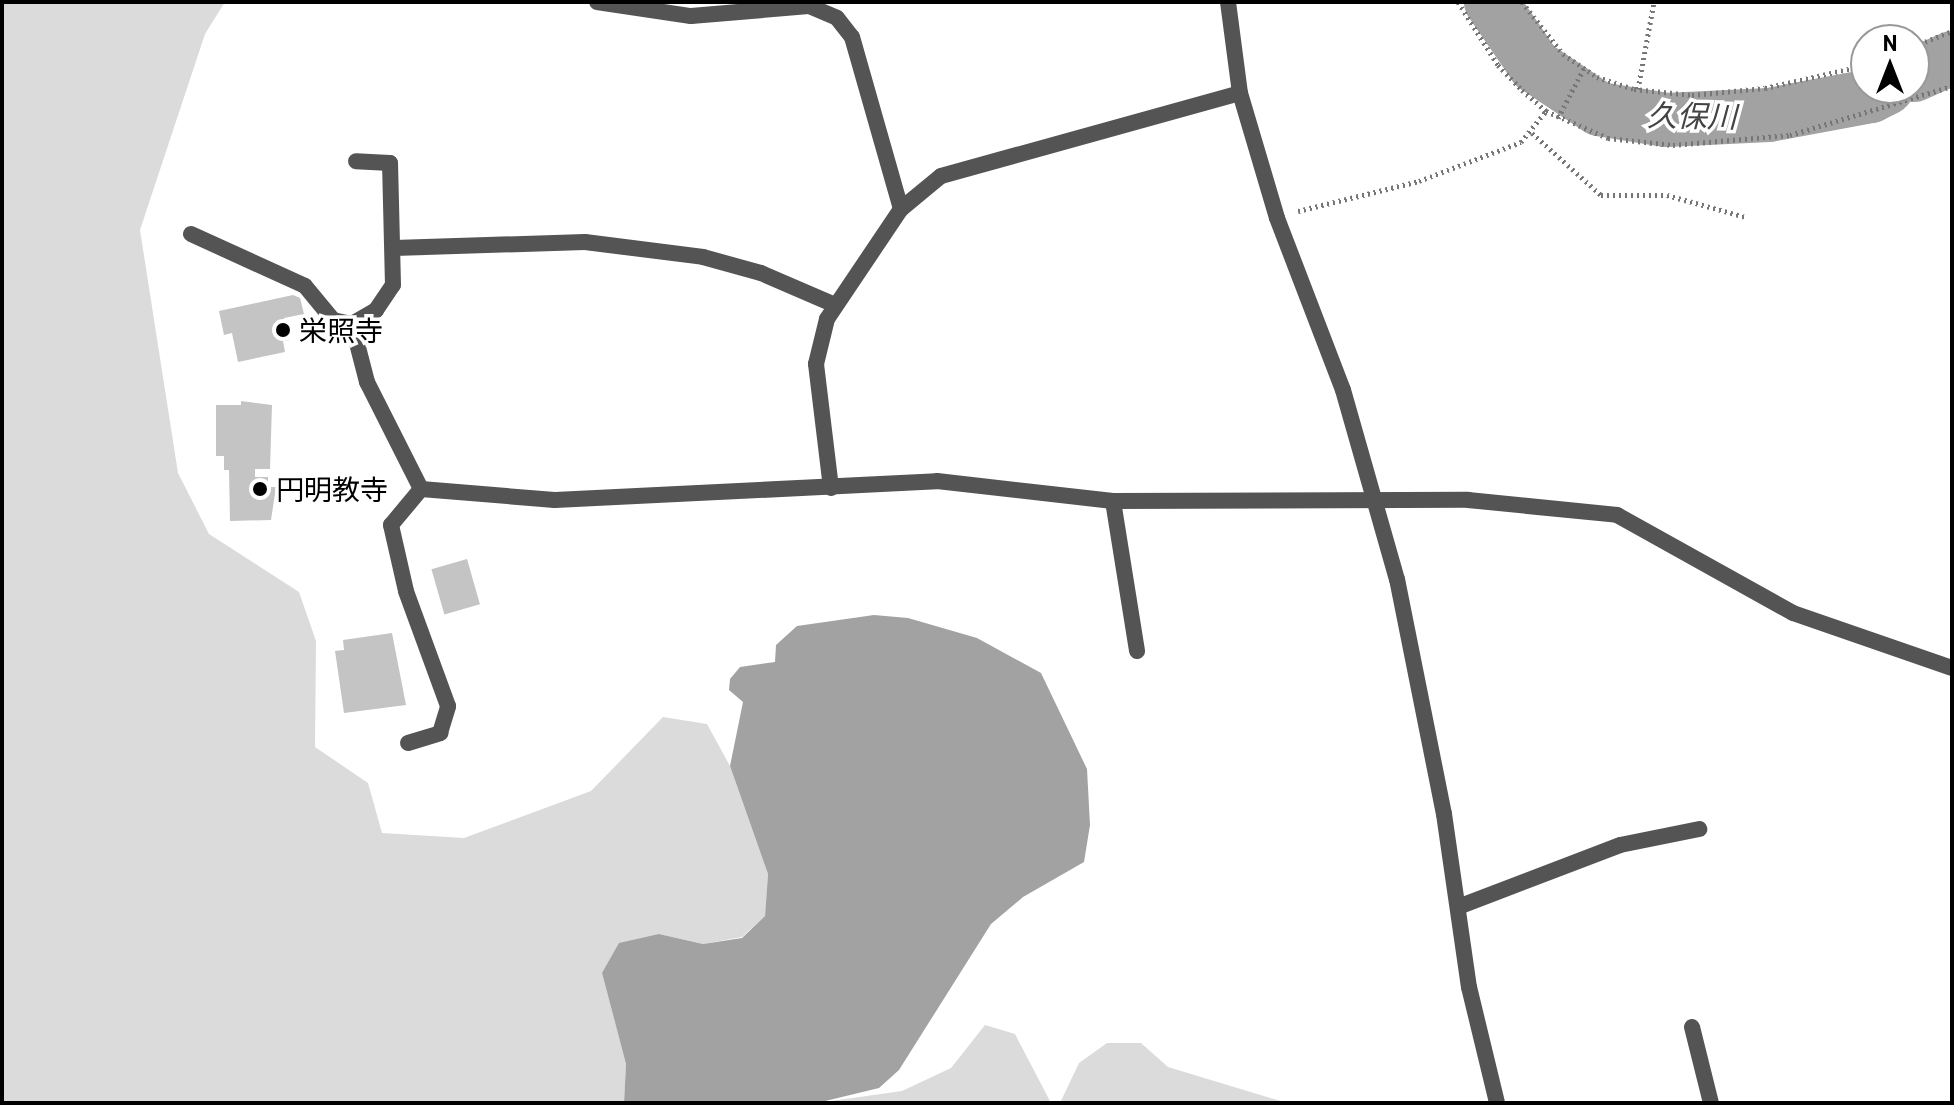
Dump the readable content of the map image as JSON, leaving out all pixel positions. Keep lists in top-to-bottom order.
{
  "water": ["久保川"],
  "places": ["栄照寺", "円明教寺"],
  "north": "top"
}
